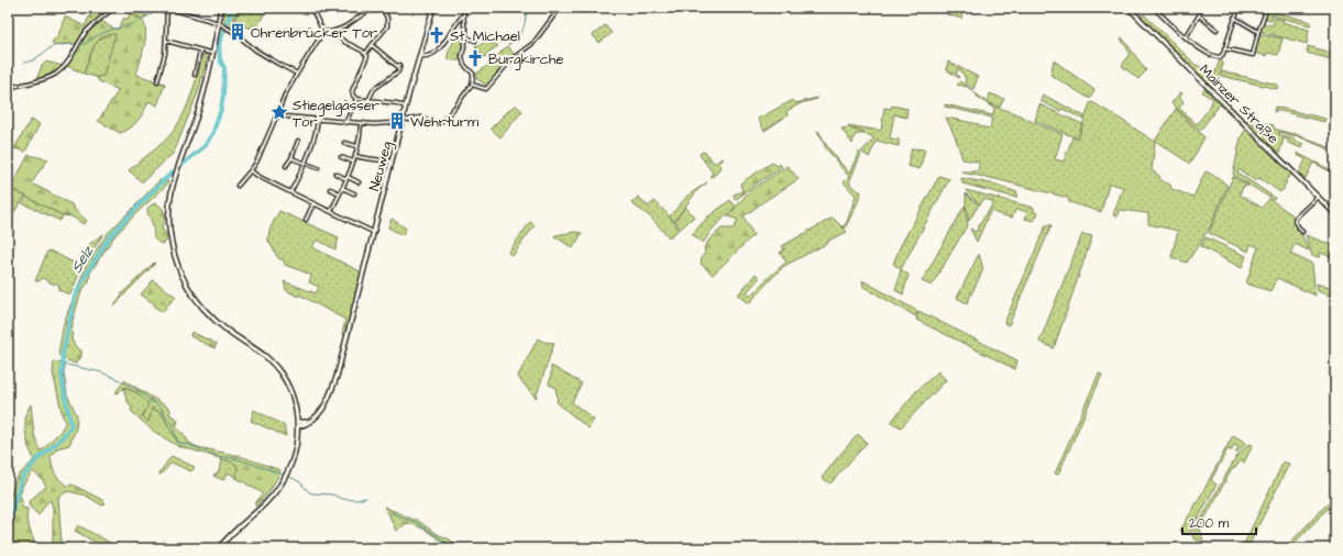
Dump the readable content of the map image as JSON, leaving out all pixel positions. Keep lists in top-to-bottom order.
{
  "streets": {
    "main road": ["Mainzer Straße", "Neuweg"]
  },
  "water": ["Selz"],
  "places": {
    "building": ["Ohrenbrücker Tor", "Wehrturm"],
    "church": ["St. Michael", "Burgkirche"],
    "place": ["Stiegelgässer Tor"]
  },
  "scale_bar": "200 m"
}
